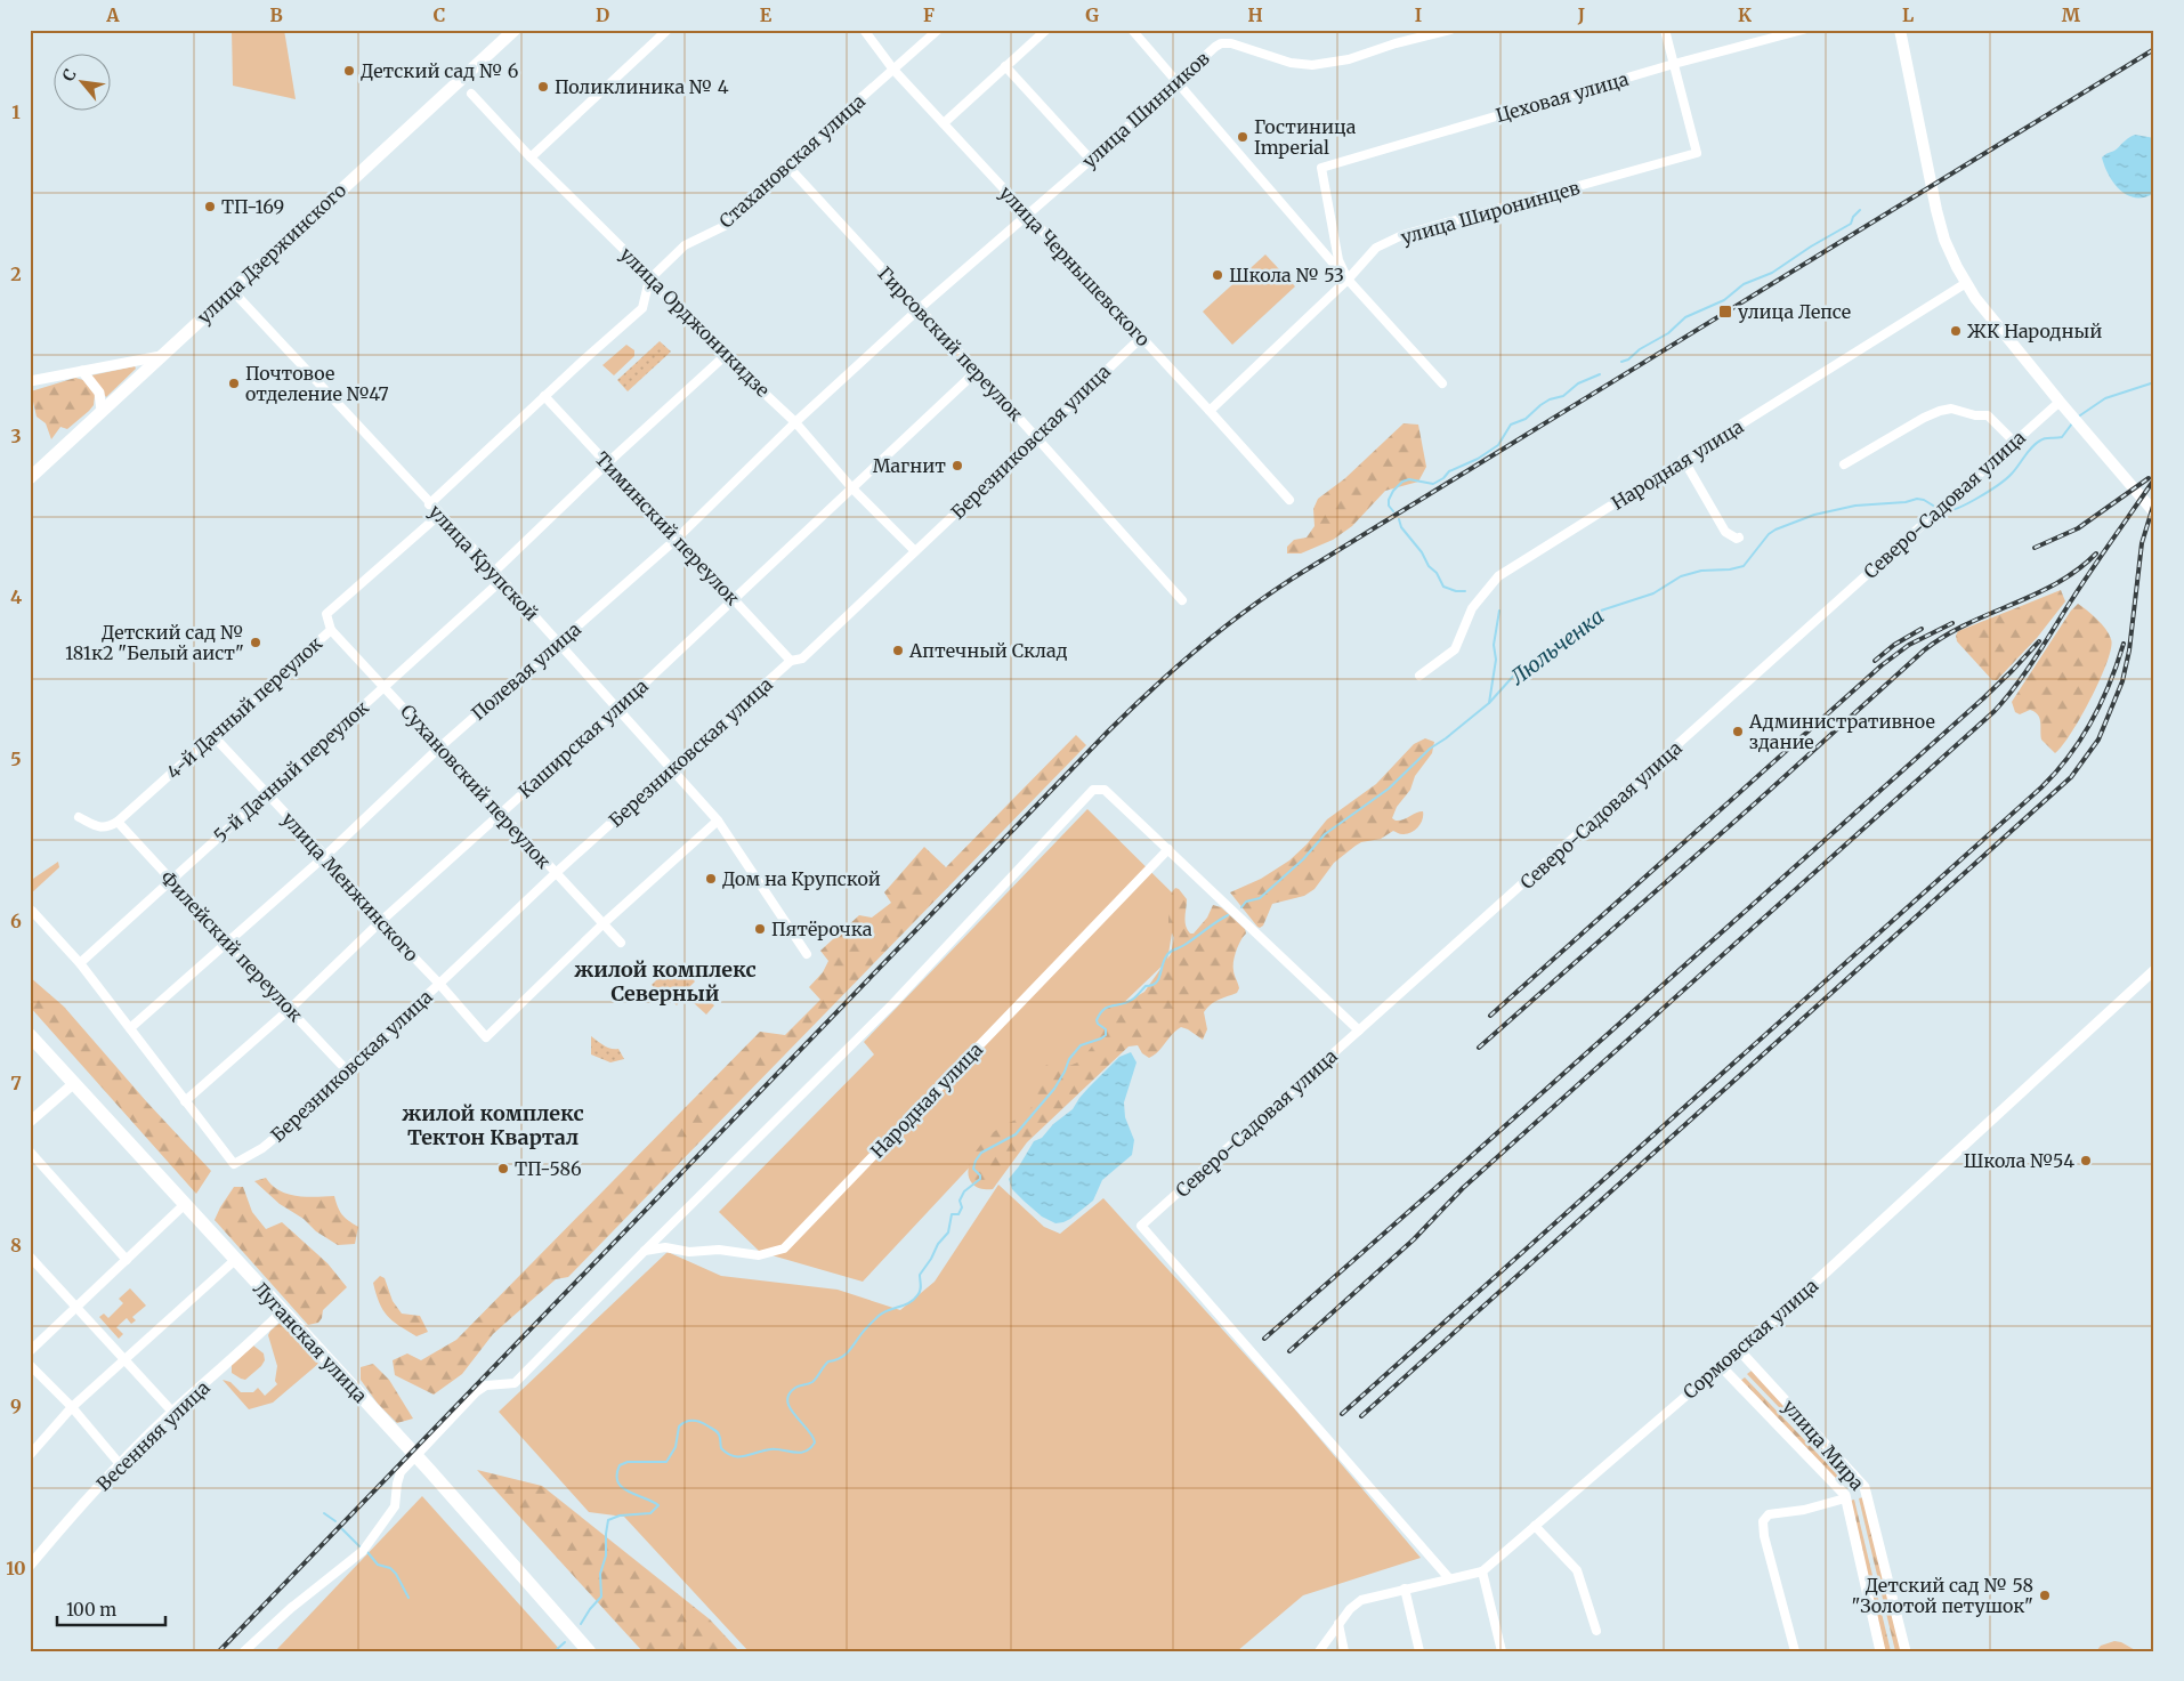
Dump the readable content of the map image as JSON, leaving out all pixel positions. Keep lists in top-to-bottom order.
{
  "streets": {
    "highway": ["Луганская улица"],
    "main road": ["улица Дзержинского"],
    "street": [
      "Цеховая улица",
      "улица Шинников",
      "Стахановская улица",
      "улица Широнинцев",
      "улица Чернышевского",
      "улица Орджоникидзе",
      "Гирсовский переулок",
      "Березниковская улица",
      "Народная улица",
      "Северо-Садовая улица",
      "Тиминский переулок",
      "улица Крупской",
      "Полевая улица",
      "4-й Дачный переулок",
      "Каширская улица",
      "5-й Дачный переулок",
      "Сухановский переулок",
      "улица Менжинского",
      "Филейский переулок",
      "Сормовская улица",
      "Весенняя улица",
      "улица Мира"
    ]
  },
  "crossings": [
    ["Цеховая улица", "улица Широнинцев"],
    ["улица Шинников", "улица Чернышевского"],
    ["улица Шинников", "Гирсовский переулок"],
    ["улица Шинников", "Полевая улица"],
    ["Стахановская улица", "улица Чернышевского"],
    ["Стахановская улица", "улица Орджоникидзе"],
    ["Стахановская улица", "Гирсовский переулок"],
    ["улица Широнинцев", "улица Чернышевского"],
    ["улица Дзержинского", "улица Крупской"],
    ["улица Чернышевского", "Березниковская улица"],
    ["улица Орджоникидзе", "Березниковская улица"],
    ["улица Орджоникидзе", "Полевая улица"],
    ["улица Орджоникидзе", "Каширская улица"],
    ["Гирсовский переулок", "Березниковская улица"],
    ["Гирсовский переулок", "Полевая улица"],
    ["Гирсовский переулок", "Каширская улица"],
    ["Березниковская улица", "Тиминский переулок"],
    ["Березниковская улица", "улица Крупской"],
    ["Березниковская улица", "Каширская улица"],
    ["Березниковская улица", "Сухановский переулок"],
    ["Березниковская улица", "улица Менжинского"],
    ["Березниковская улица", "Филейский переулок"],
    ["Северо-Садовая улица", "Сормовская улица"],
    ["Тиминский переулок", "Полевая улица"],
    ["Тиминский переулок", "Каширская улица"],
    ["улица Крупской", "Полевая улица"],
    ["улица Крупской", "4-й Дачный переулок"],
    ["улица Крупской", "Каширская улица"],
    ["улица Крупской", "5-й Дачный переулок"],
    ["Полевая улица", "Сухановский переулок"],
    ["Полевая улица", "улица Менжинского"],
    ["Полевая улица", "Филейский переулок"],
    ["4-й Дачный переулок", "Сухановский переулок"],
    ["4-й Дачный переулок", "улица Менжинского"],
    ["4-й Дачный переулок", "Филейский переулок"],
    ["Каширская улица", "Сухановский переулок"],
    ["Каширская улица", "улица Менжинского"],
    ["Каширская улица", "Филейский переулок"],
    ["5-й Дачный переулок", "Сухановский переулок"],
    ["5-й Дачный переулок", "улица Менжинского"],
    ["5-й Дачный переулок", "Филейский переулок"],
    ["Сухановский переулок", "улица Менжинского"],
    ["Сормовская улица", "улица Мира"],
    ["Луганская улица", "Весенняя улица"]
  ],
  "districts": ["жилой комплекс Северный", "жилой комплекс Тектон Квартал"],
  "water": ["Люльченка"],
  "places": {
    "other": [
      "Детский сад № 6",
      "Поликлиника № 4",
      "Гостиница Imperial",
      "ТП-169",
      "Школа № 53",
      "ЖК Народный",
      "Почтовое отделение №47",
      "Магнит",
      "Детский сад № 181к2 \"Белый аист\"",
      "Аптечный Склад",
      "Административное здание",
      "Дом на Крупской",
      "Пятёрочка",
      "Школа №54",
      "ТП-586",
      "Детский сад № 58 \"Золотой петушок\""
    ],
    "transit": ["улица Лепсе"]
  },
  "scale_bar": "100 m",
  "north": "top left",
  "grid": {
    "columns": [
      "A",
      "B",
      "C",
      "D",
      "E",
      "F",
      "G",
      "H",
      "I",
      "J",
      "K",
      "L",
      "M"
    ],
    "rows": [
      "1",
      "2",
      "3",
      "4",
      "5",
      "6",
      "7",
      "8",
      "9",
      "10"
    ]
  }
}
